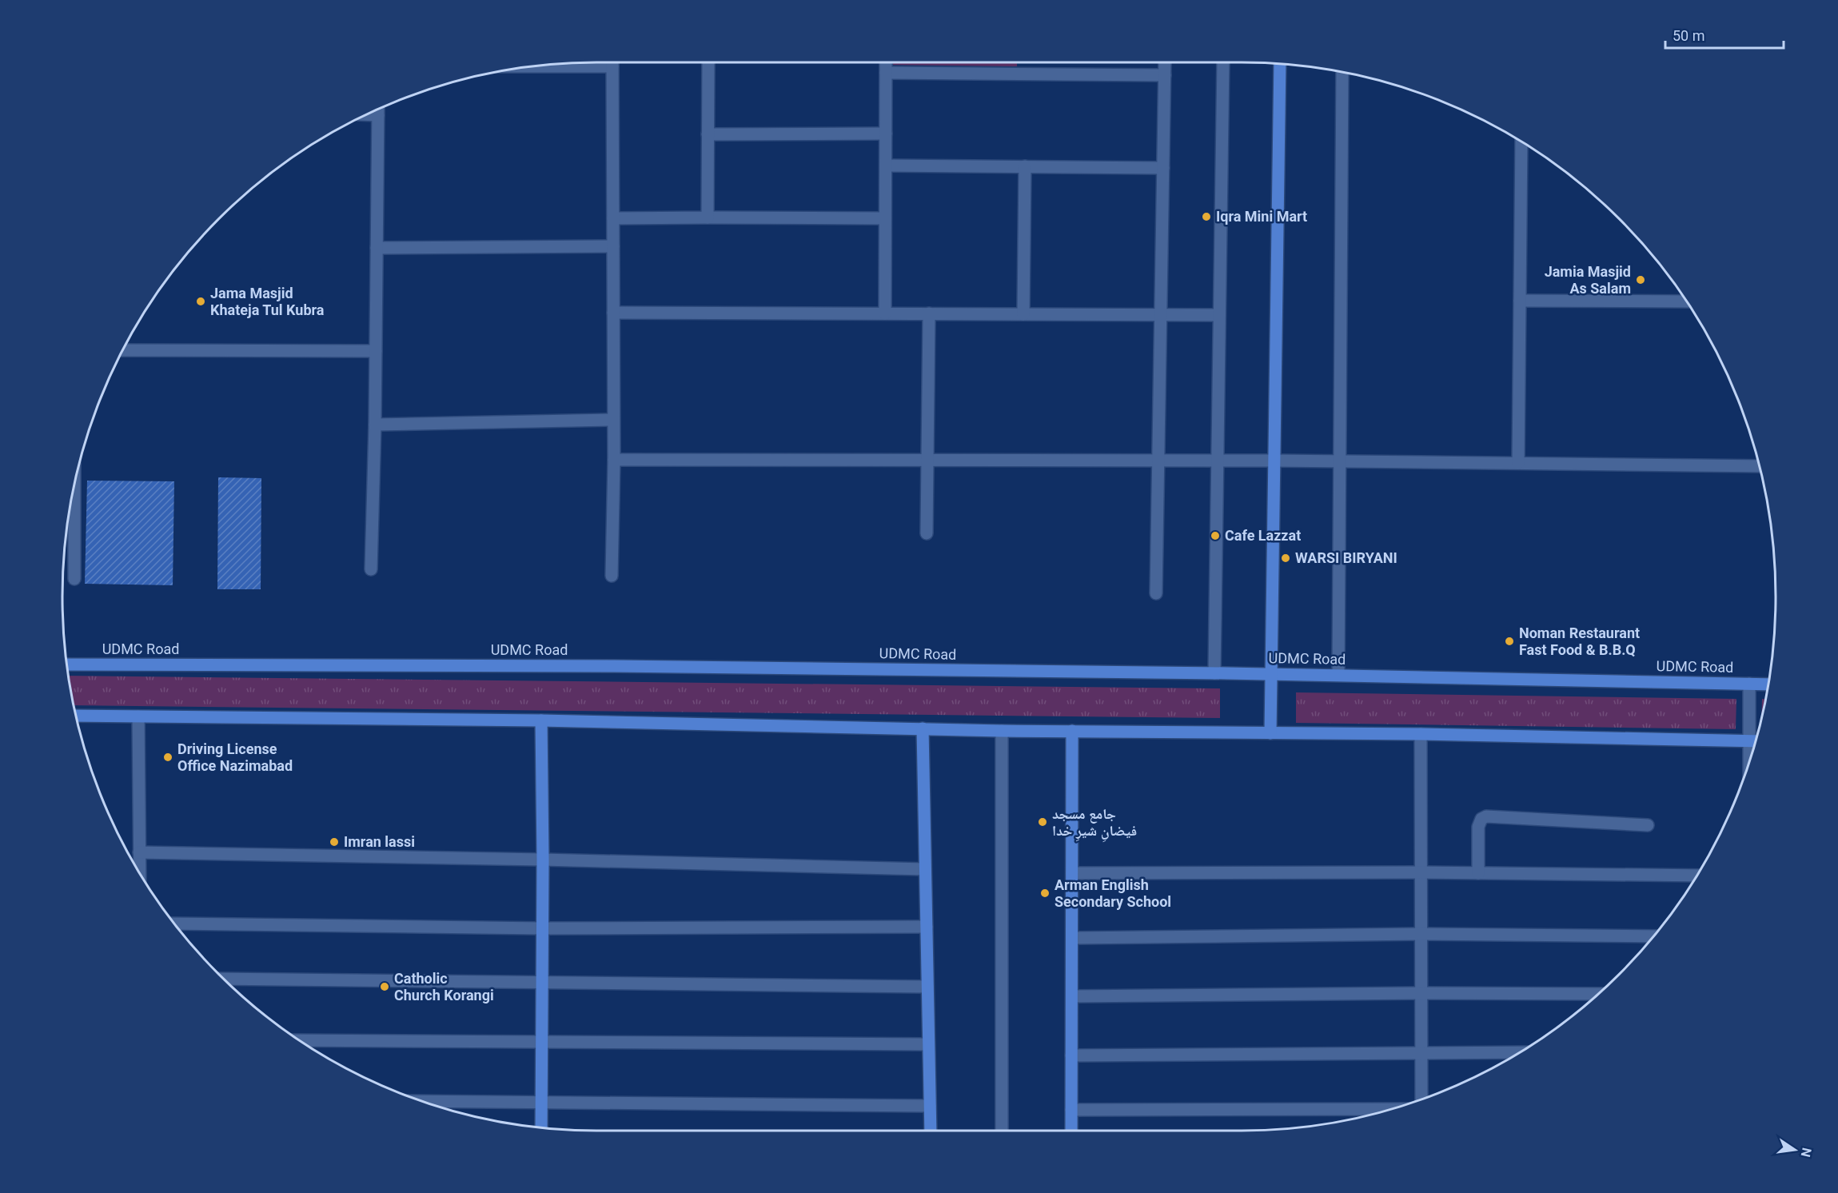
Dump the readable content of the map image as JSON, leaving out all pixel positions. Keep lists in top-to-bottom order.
{
  "streets": {
    "main road": ["UDMC Road"]
  },
  "places": [
    "Iqra Mini Mart",
    "Jamia Masjid As Salam",
    "Jama Masjid Khateja Tul Kubra",
    "Cafe Lazzat",
    "WARSI BIRYANI",
    "Noman Restaurant Fast Food & B.B.Q",
    "Driving License Office Nazimabad",
    "جامع مسجد فیضانِ شیرِ خدا",
    "Imran lassi",
    "Arman English Secondary School",
    "Catholic Church Korangi"
  ],
  "scale_bar": "50 m",
  "north": "right"
}
